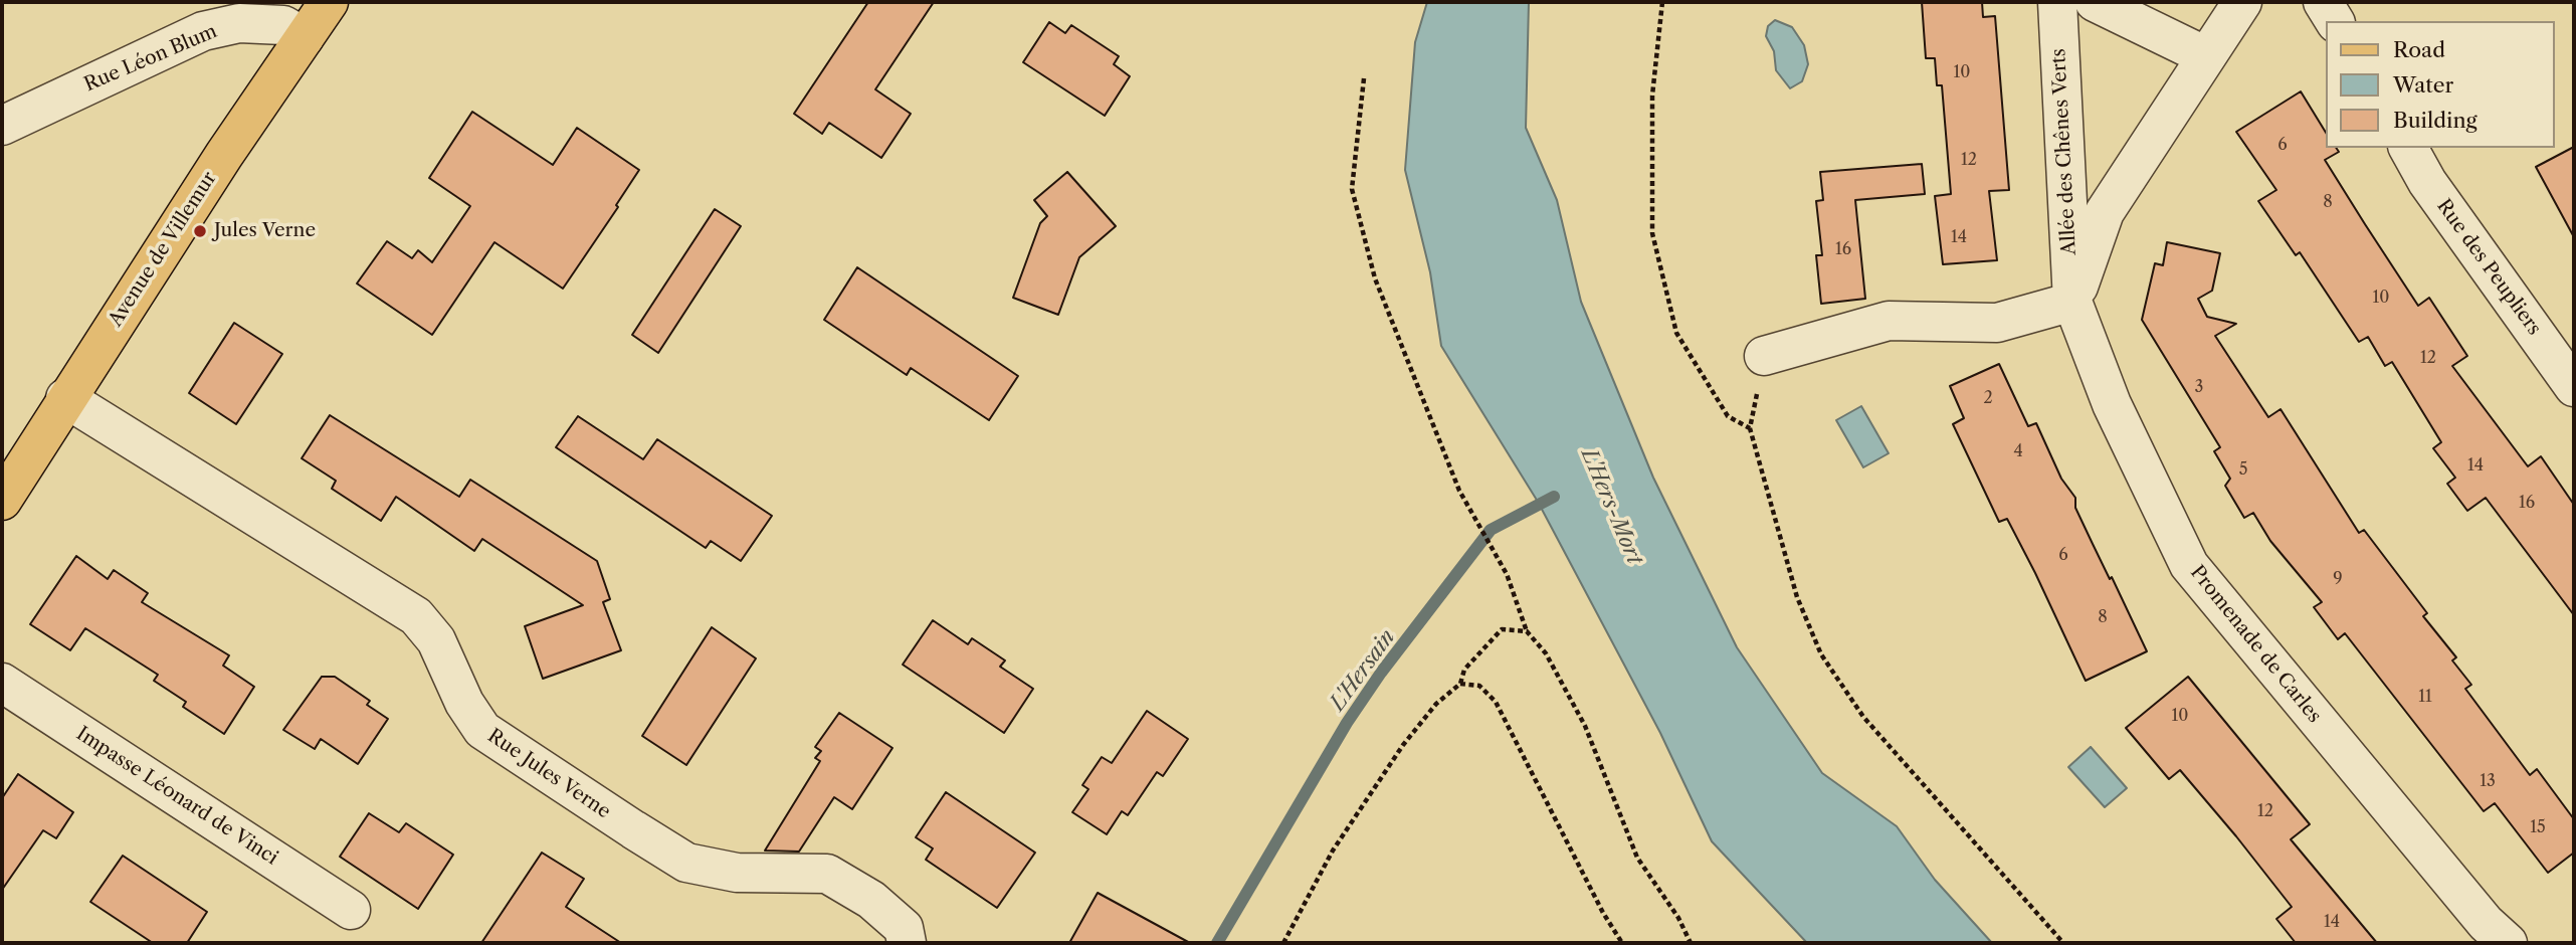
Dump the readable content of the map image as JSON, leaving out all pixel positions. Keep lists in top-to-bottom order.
{
  "streets": {
    "main road": ["Avenue de Villemur"],
    "street": [
      "Rue Léon Blum",
      "Allée des Chênes Verts",
      "Rue des Peupliers",
      "Promenade de Carles",
      "Rue Jules Verne",
      "Impasse Léonard de Vinci"
    ]
  },
  "crossings": [
    ["Rue Léon Blum", "Avenue de Villemur"],
    ["Allée des Chênes Verts", "Promenade de Carles"],
    ["Avenue de Villemur", "Rue Jules Verne"]
  ],
  "water": ["L'Hers-Mort", "L'Hersain"],
  "places": ["Jules Verne"],
  "house_numbers": [
    "10",
    "6",
    "12",
    "8",
    "14",
    "16",
    "10",
    "12",
    "3",
    "2",
    "4",
    "14",
    "5",
    "16",
    "6",
    "9",
    "8",
    "11",
    "10",
    "13",
    "12",
    "15",
    "14"
  ],
  "legend": ["Road", "Water", "Building"]
}
